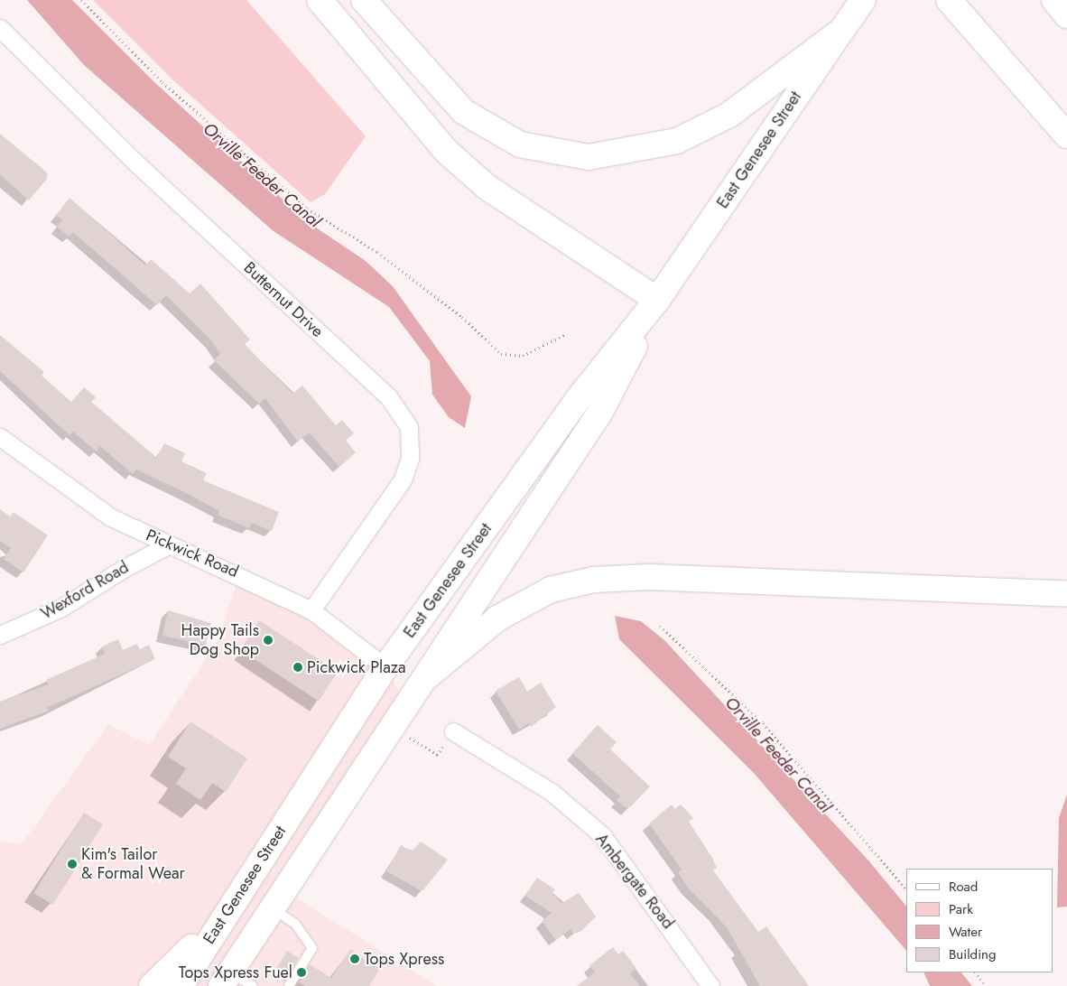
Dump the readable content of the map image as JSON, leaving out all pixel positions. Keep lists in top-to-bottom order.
{
  "streets": {
    "main road": ["East Genesee Street"],
    "street": [
      "Butternut Drive",
      "Pickwick Road",
      "Wexford Road",
      "Ambergate Road"
    ]
  },
  "crossings": [
    ["East Genesee Street", "Pickwick Road"],
    ["Butternut Drive", "Pickwick Road"],
    ["Pickwick Road", "Wexford Road"]
  ],
  "water": ["Orville Feeder Canal"],
  "places": [
    "Happy Tails Dog Shop",
    "Pickwick Plaza",
    "Kim's Tailor & Formal Wear",
    "Tops Xpress",
    "Tops Xpress Fuel"
  ],
  "legend": [
    "Road",
    "Park",
    "Water",
    "Building"
  ]
}
